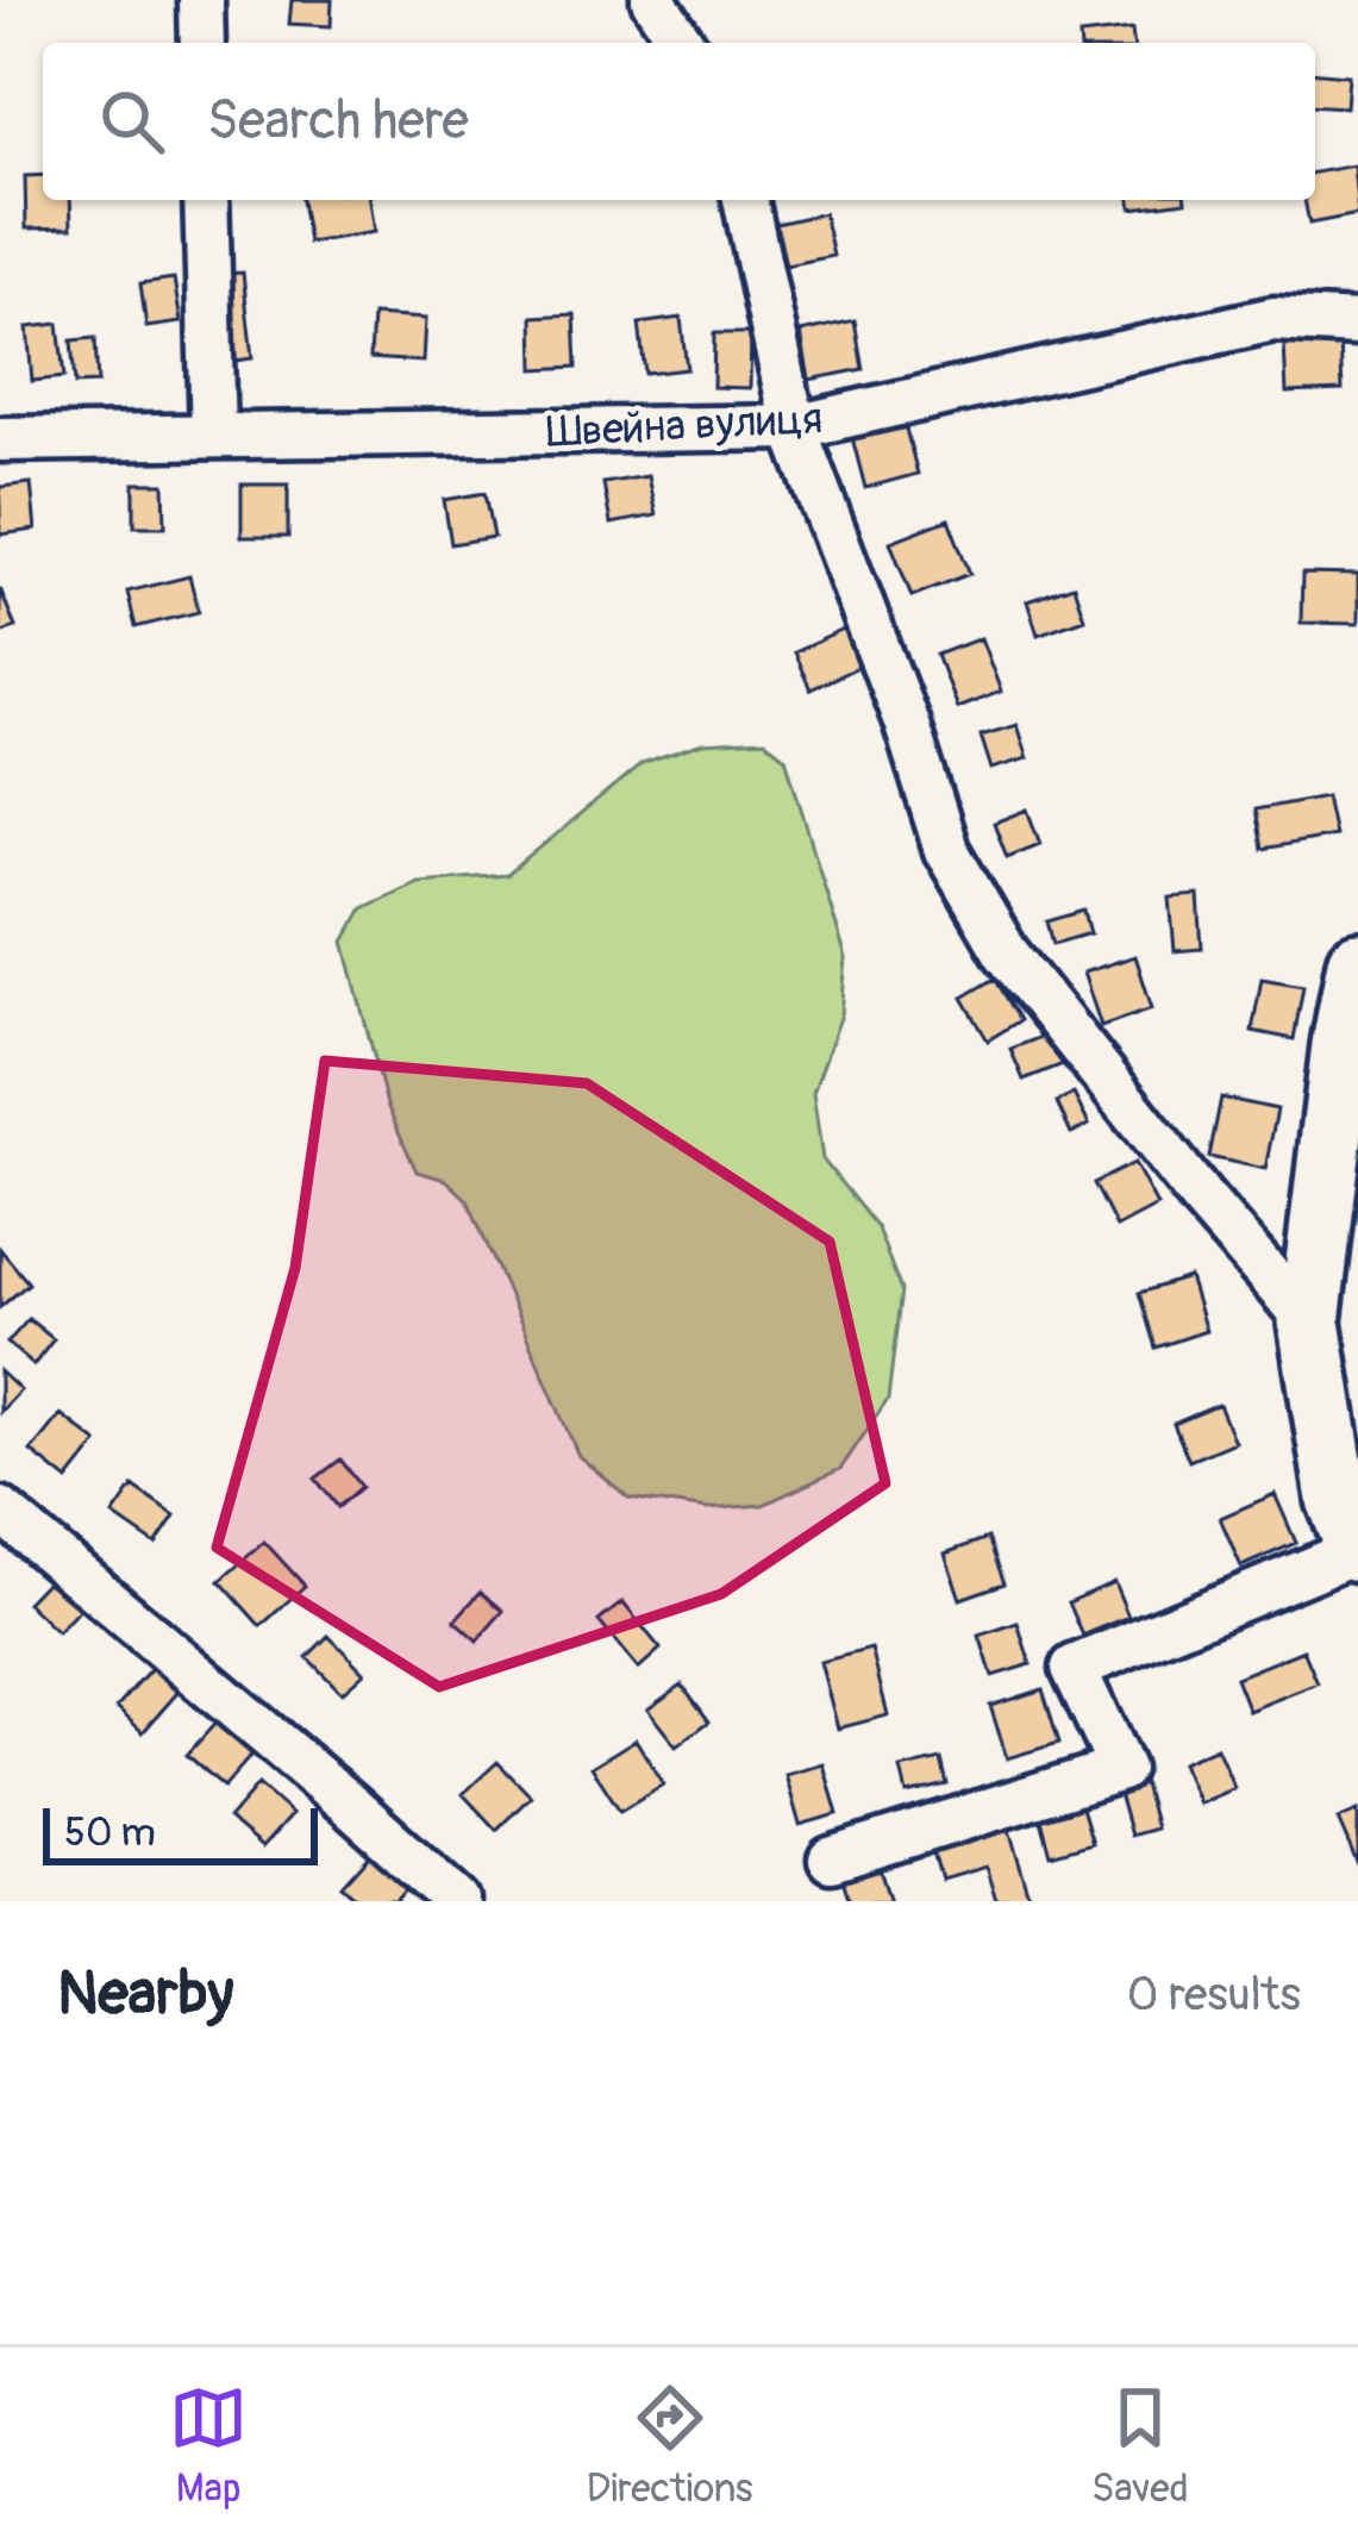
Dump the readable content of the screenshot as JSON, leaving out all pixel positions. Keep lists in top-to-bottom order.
{
  "streets": {
    "street": ["Швейна вулиця"]
  },
  "scale_bar": "50 m",
  "page": {
    "search": "Search here",
    "scale": "50 m",
    "heading": ["Nearby", "0 results"],
    "nav": ["Map", "Directions", "Saved"]
  }
}
